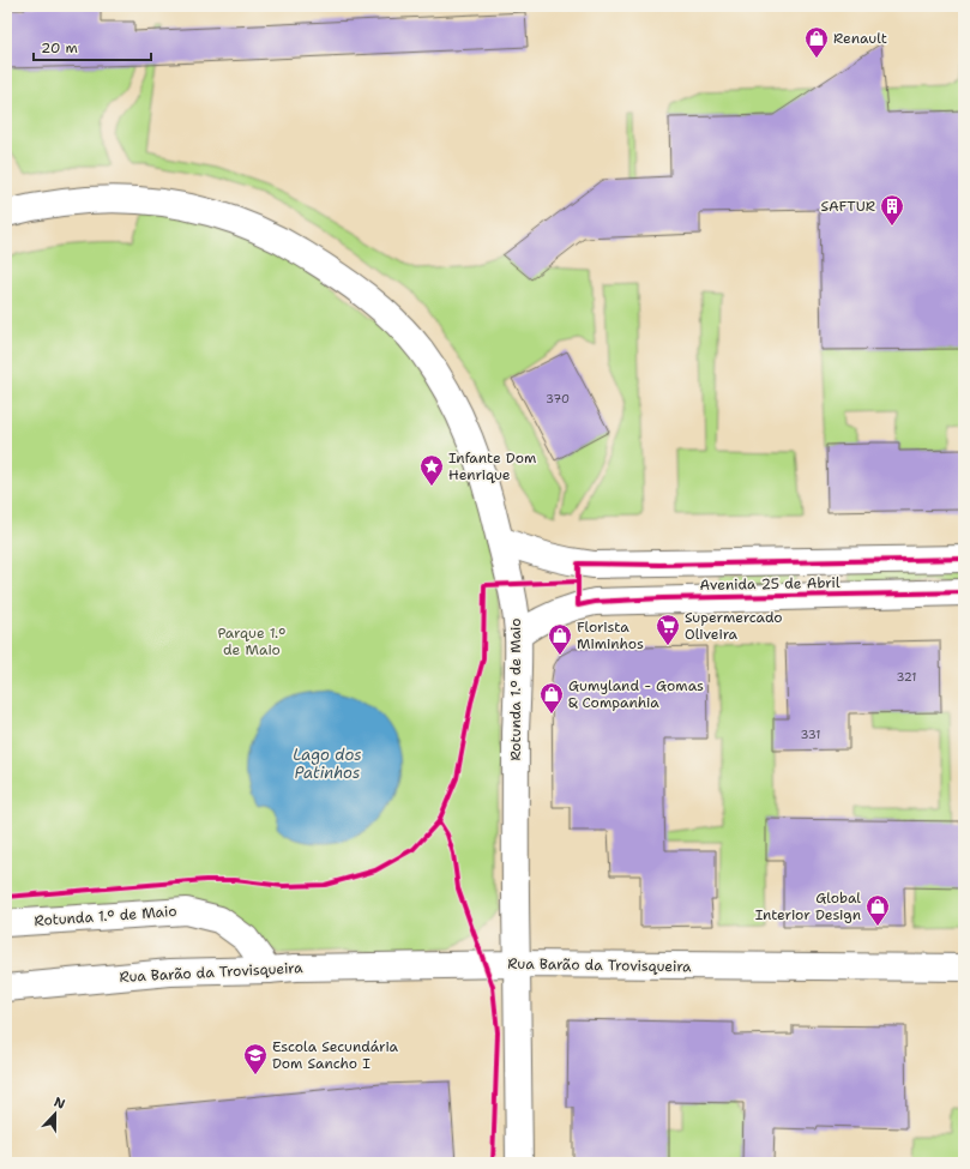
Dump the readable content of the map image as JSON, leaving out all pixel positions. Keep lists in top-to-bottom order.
{
  "streets": {
    "main road": ["Avenida 25 de Abril", "Rotunda 1.º de Maio", "Rua Barão da Trovisqueira"]
  },
  "crossings": [
    ["Avenida 25 de Abril", "Rotunda 1.º de Maio"],
    ["Rotunda 1.º de Maio", "Rua Barão da Trovisqueira"]
  ],
  "water": ["Lago dos Patinhos"],
  "parks": ["Parque 1.º de Maio"],
  "places": {
    "shop": [
      "Renault",
      "Florista Miminhos",
      "Gumyland - Gomas & Companhia",
      "Global Interior Design"
    ],
    "building": ["SAFTUR"],
    "place": ["Infante Dom Henrique"],
    "supermarket": ["Supermercado Oliveira"],
    "school or university": ["Escola Secundária Dom Sancho I"]
  },
  "house_numbers": ["370", "321", "331"],
  "scale_bar": "20 m",
  "north": "top"
}
